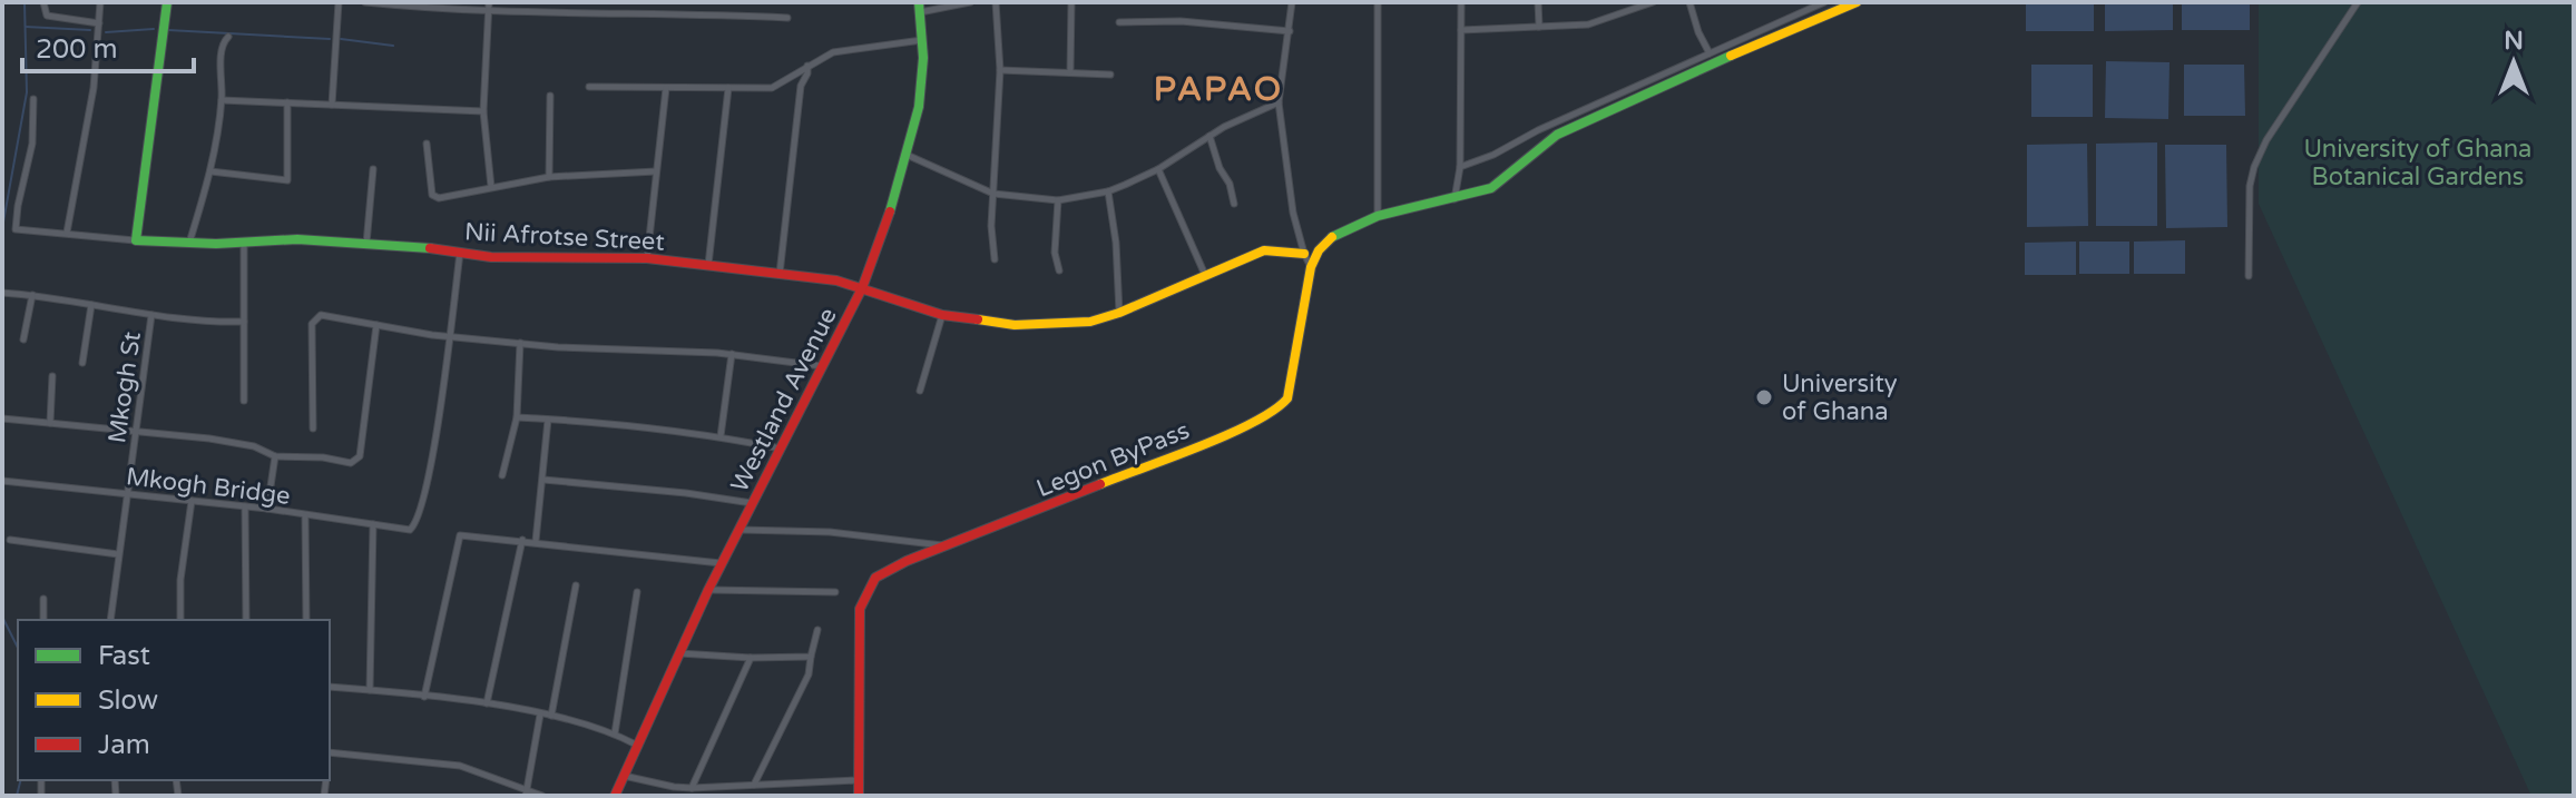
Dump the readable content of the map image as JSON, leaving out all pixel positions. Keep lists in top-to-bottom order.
{
  "streets": {
    "street": [
      "Nii Afrotse Street",
      "Mkogh St",
      "Westland Avenue",
      "Legon ByPass",
      "Mkogh Bridge"
    ]
  },
  "crossings": [
    ["Nii Afrotse Street", "Westland Avenue"],
    ["Mkogh St", "Mkogh Bridge"]
  ],
  "districts": ["PAPAO"],
  "parks": ["University of Ghana Botanical Gardens"],
  "places": ["University of Ghana"],
  "legend": ["Fast", "Slow", "Jam"],
  "scale_bar": "200 m",
  "north": "top"
}
